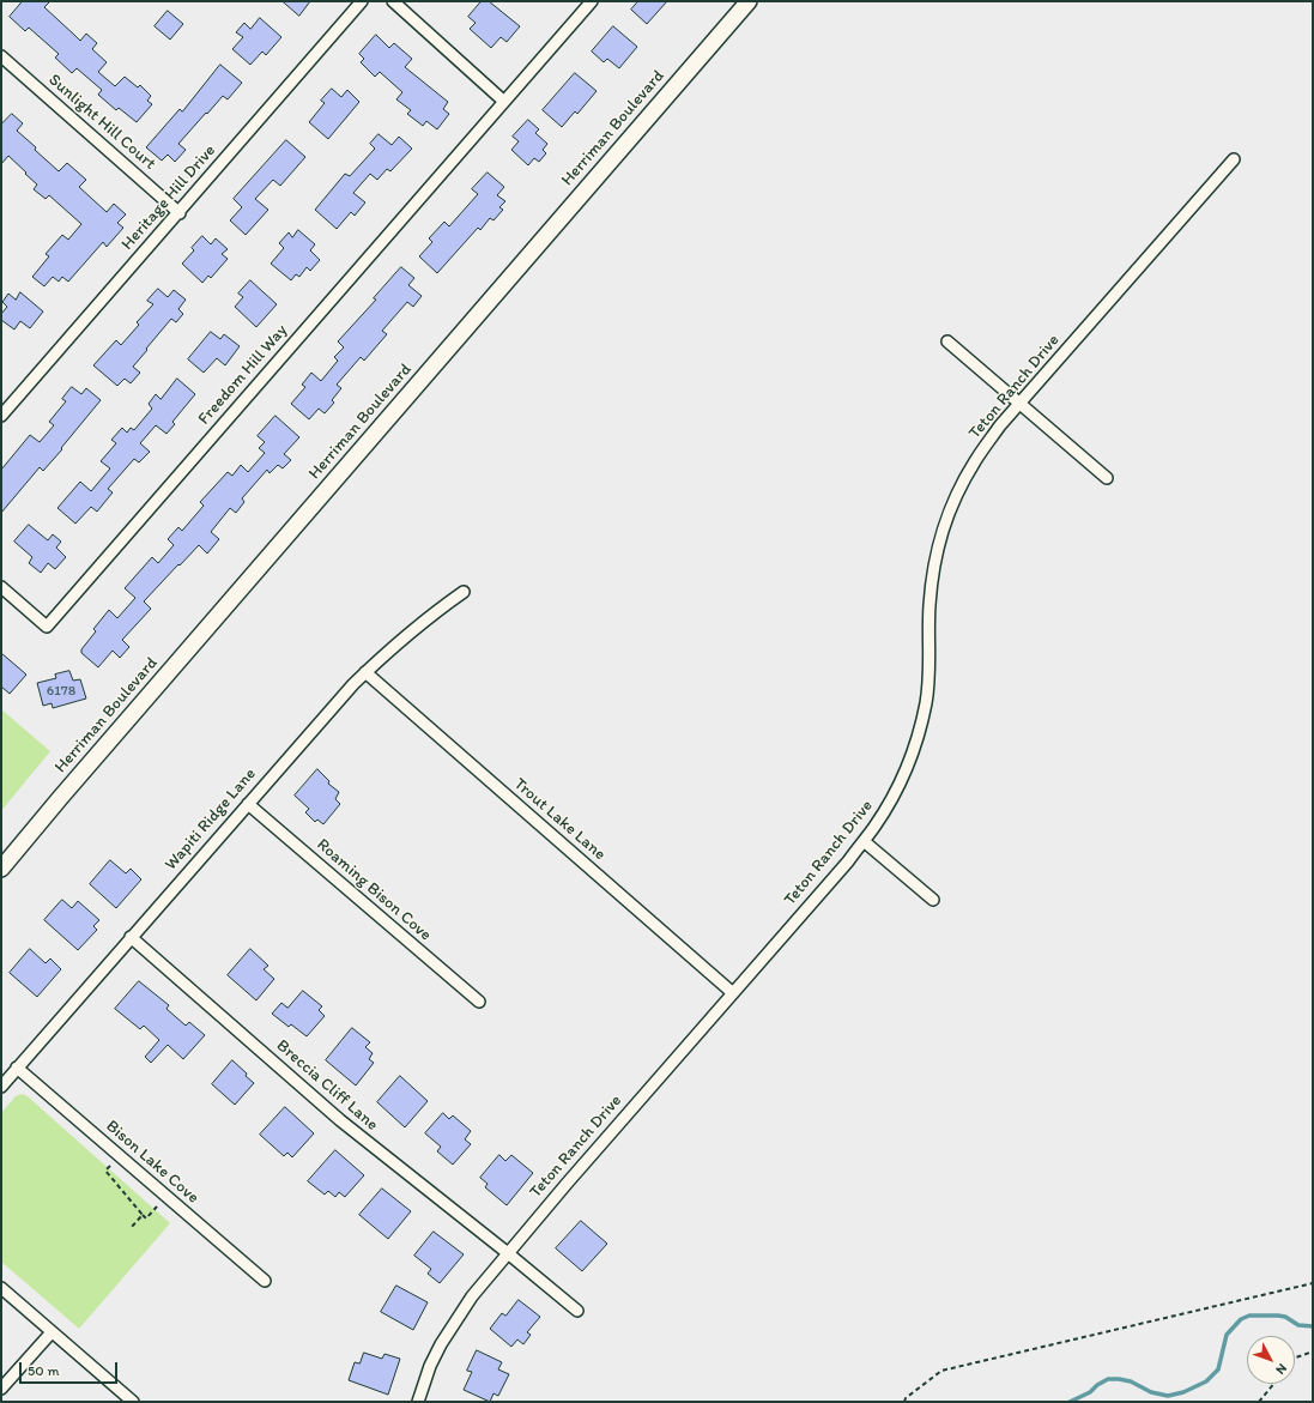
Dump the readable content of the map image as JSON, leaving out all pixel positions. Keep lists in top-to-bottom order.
{
  "streets": {
    "street": [
      "Sunlight Hill Court",
      "Herriman Boulevard",
      "Heritage Hill Drive",
      "Freedom Hill Way",
      "Teton Ranch Drive",
      "Wapiti Ridge Lane",
      "Trout Lake Lane",
      "Roaming Bison Cove",
      "Breccia Cliff Lane",
      "Bison Lake Cove"
    ]
  },
  "crossings": [
    ["Sunlight Hill Court", "Heritage Hill Drive"],
    ["Teton Ranch Drive", "Trout Lake Lane"],
    ["Teton Ranch Drive", "Breccia Cliff Lane"],
    ["Wapiti Ridge Lane", "Trout Lake Lane"],
    ["Wapiti Ridge Lane", "Roaming Bison Cove"],
    ["Wapiti Ridge Lane", "Breccia Cliff Lane"],
    ["Wapiti Ridge Lane", "Bison Lake Cove"]
  ],
  "house_numbers": ["6178"],
  "scale_bar": "50 m",
  "north": "bottom right"
}
